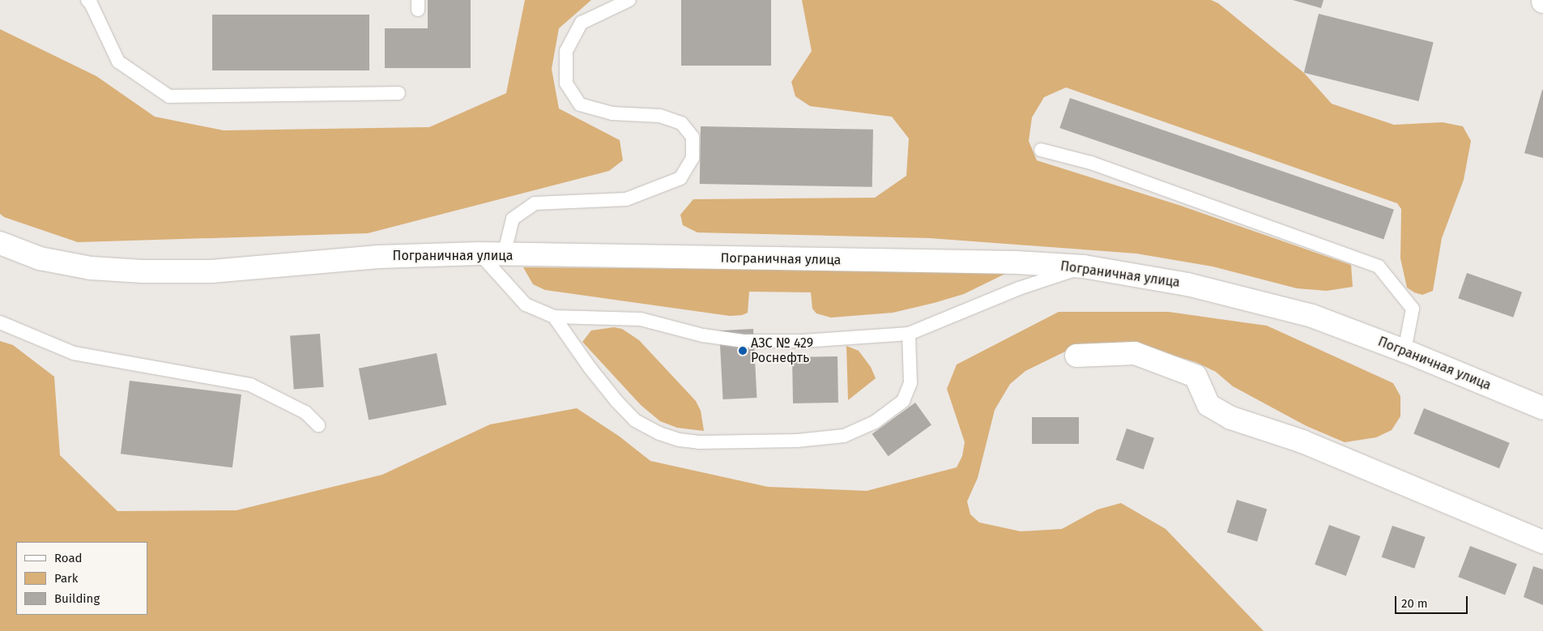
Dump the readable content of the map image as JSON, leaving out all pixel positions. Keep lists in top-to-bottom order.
{
  "streets": {
    "main road": ["Пограничная улица"]
  },
  "places": ["АЗС № 429 Роснефть"],
  "legend": ["Road", "Park", "Building"],
  "scale_bar": "20 m"
}
